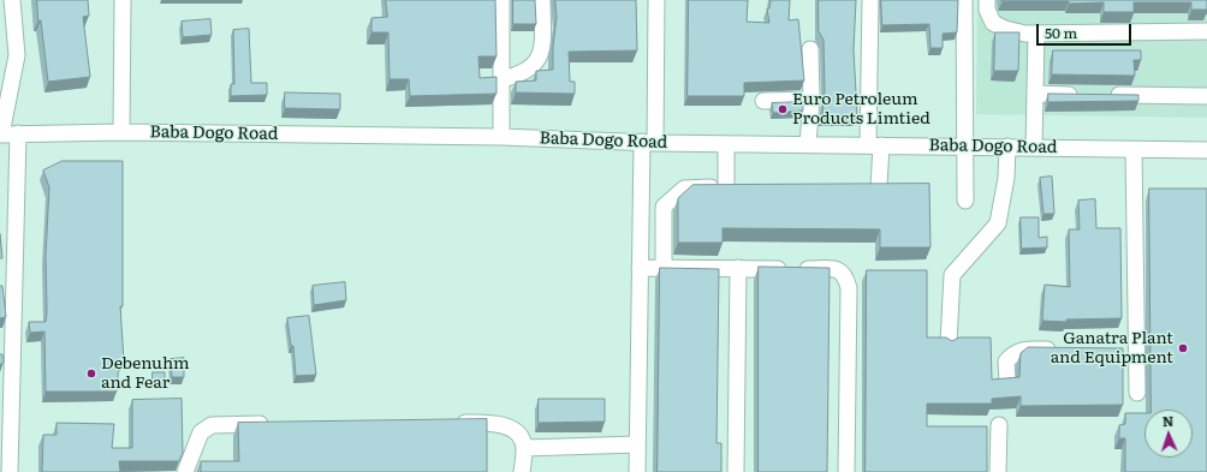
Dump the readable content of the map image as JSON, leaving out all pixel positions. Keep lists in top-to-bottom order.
{
  "streets": {
    "street": ["Baba Dogo Road"]
  },
  "places": ["Euro Petroleum Products Limtied", "Ganatra Plant and Equipment", "Debenuhm and Fear"],
  "scale_bar": "50 m",
  "north": "top"
}
